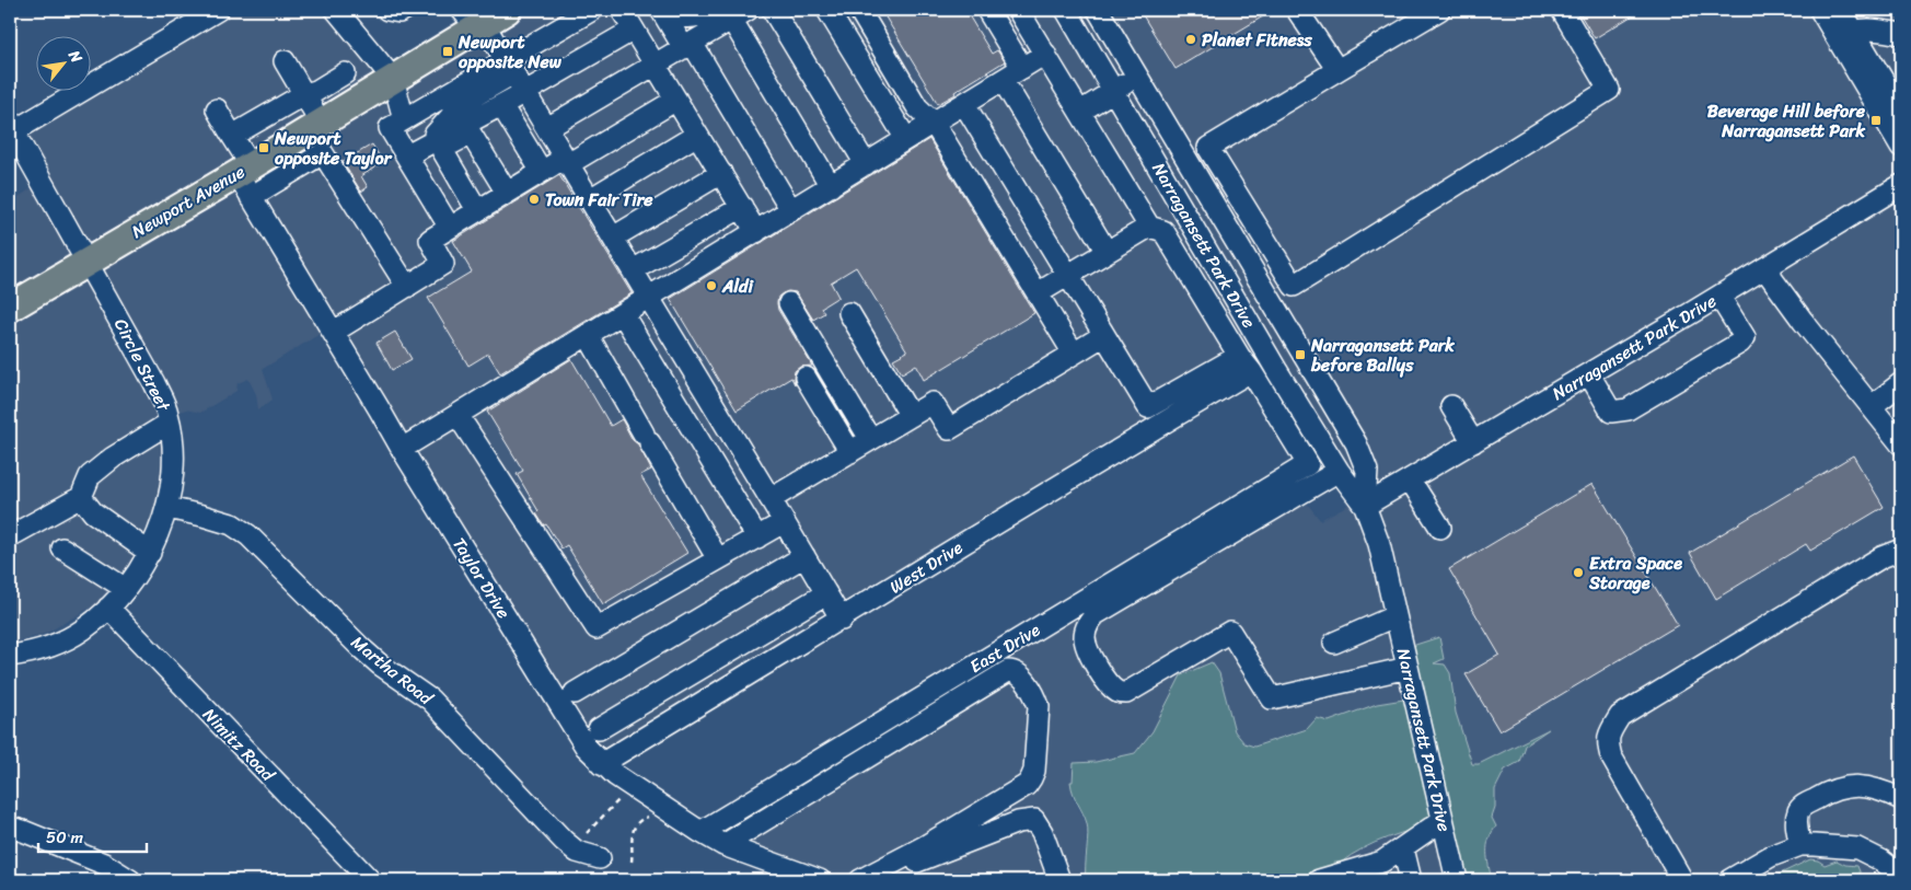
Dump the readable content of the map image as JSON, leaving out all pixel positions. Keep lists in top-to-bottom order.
{
  "streets": {
    "main road": ["Newport Avenue"],
    "street": [
      "Narragansett Park Drive",
      "Circle Street",
      "West Drive",
      "Taylor Drive",
      "East Drive",
      "Martha Road",
      "Nimitz Road"
    ]
  },
  "crossings": [
    ["Newport Avenue", "Circle Street"],
    ["Newport Avenue", "Taylor Drive"],
    ["Circle Street", "Martha Road"],
    ["Circle Street", "Nimitz Road"],
    ["West Drive", "Taylor Drive"],
    ["West Drive", "East Drive"],
    ["Taylor Drive", "East Drive"]
  ],
  "places": {
    "other": [
      "Planet Fitness",
      "Town Fair Tire",
      "Aldi",
      "Extra Space Storage"
    ],
    "transit": [
      "Newport opposite New",
      "Beverage Hill before Narragansett Park",
      "Newport opposite Taylor",
      "Narragansett Park before Ballys"
    ]
  },
  "scale_bar": "50 m",
  "north": "top right"
}
